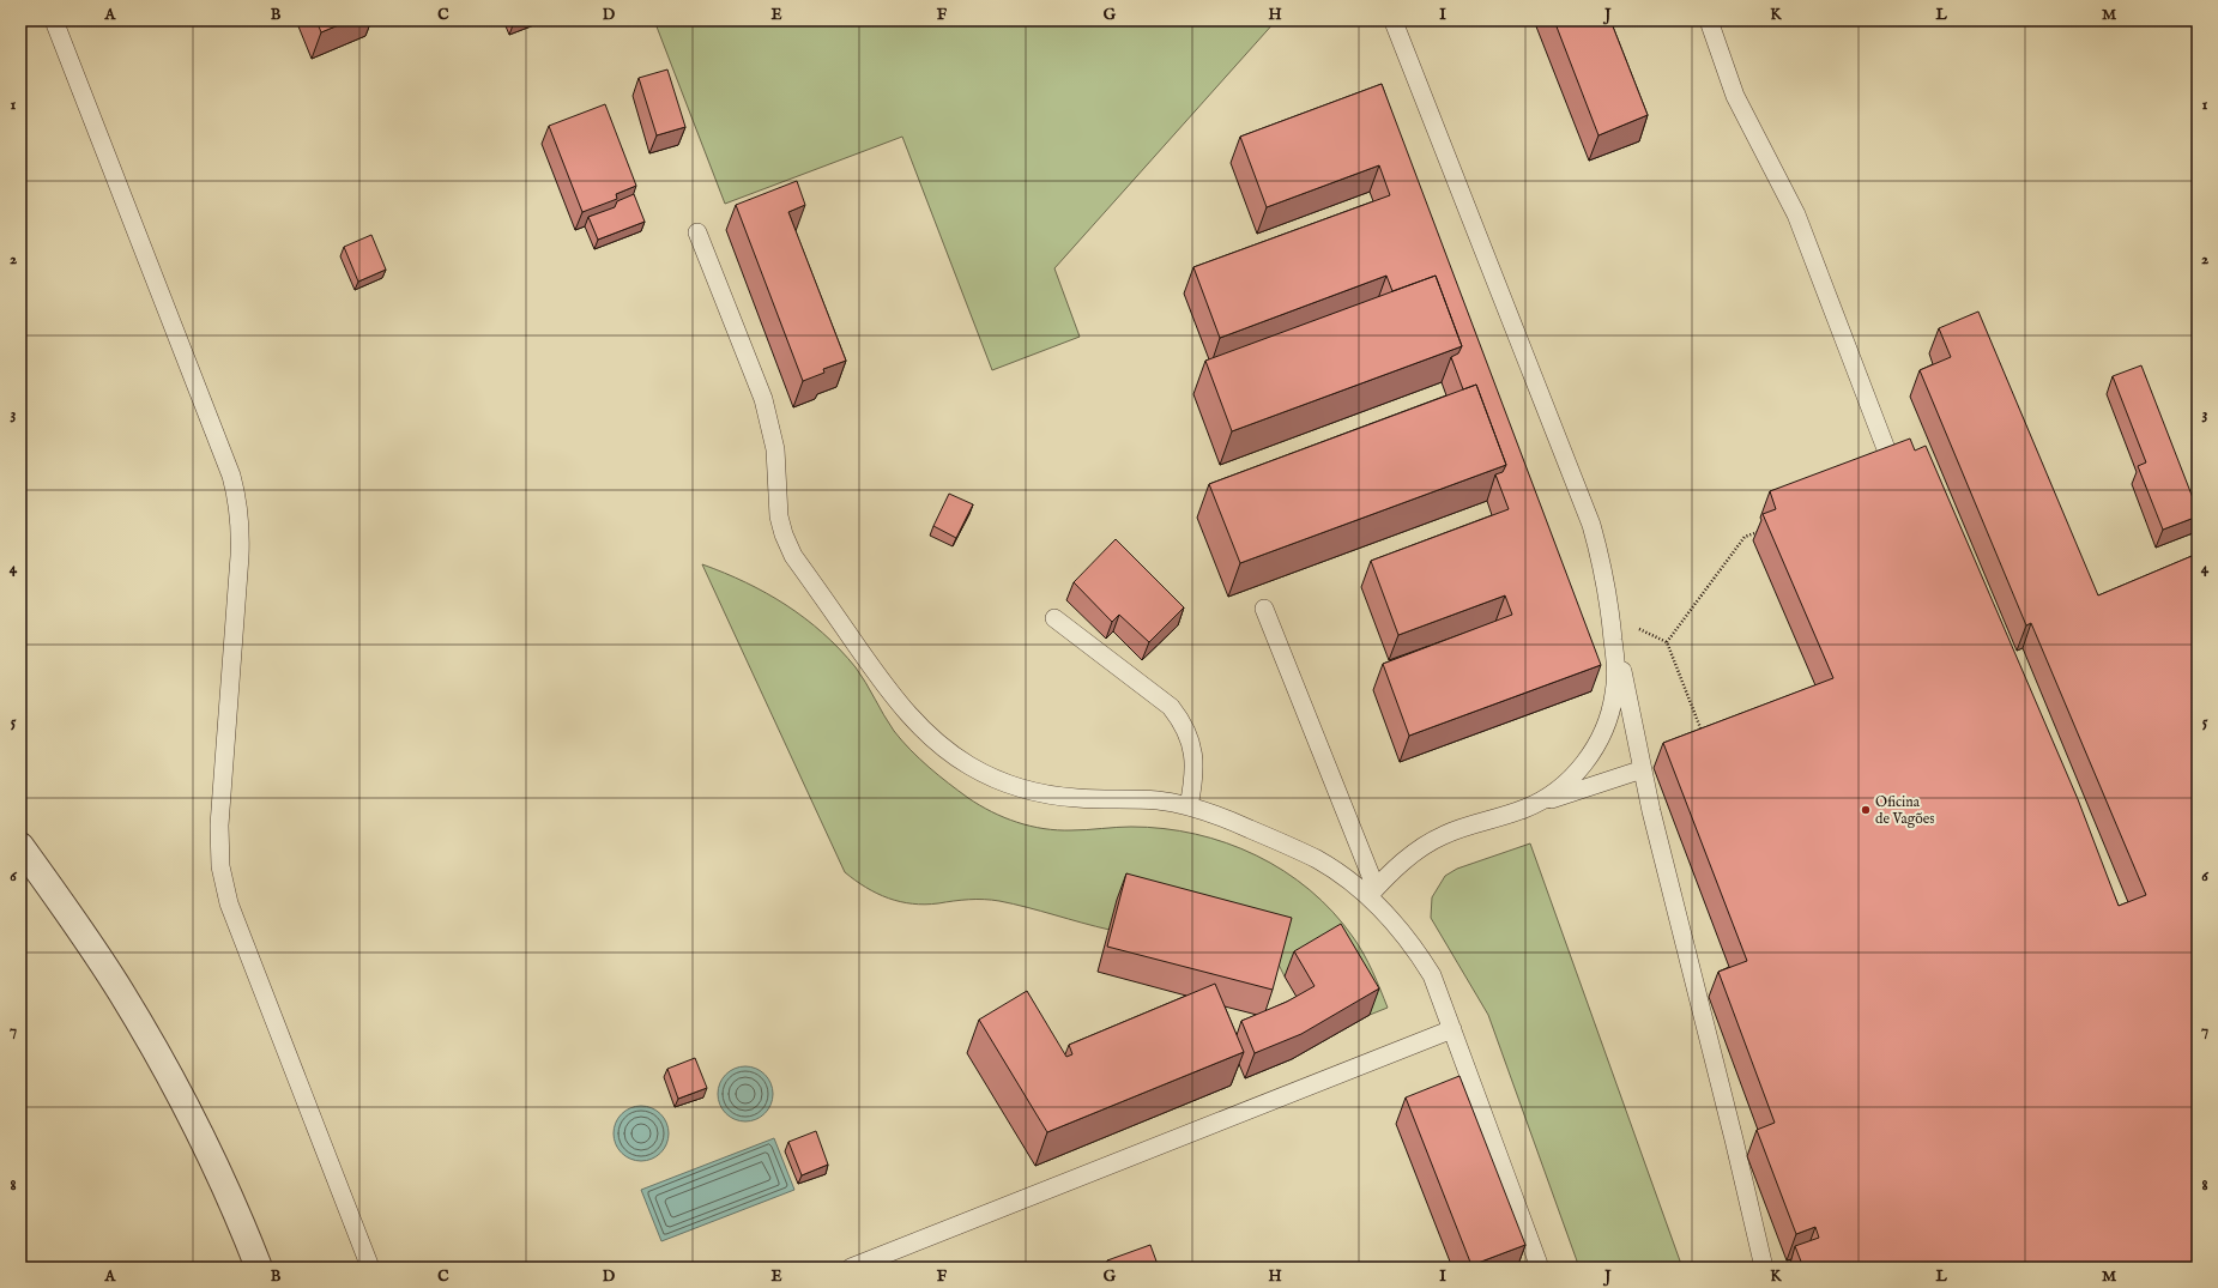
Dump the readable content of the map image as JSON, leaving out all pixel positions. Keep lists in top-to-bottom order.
{
  "places": ["Oficina de Vagões"],
  "grid": {
    "columns": [
      "A",
      "B",
      "C",
      "D",
      "E",
      "F",
      "G",
      "H",
      "I",
      "J",
      "K",
      "L",
      "M"
    ],
    "rows": [
      "1",
      "2",
      "3",
      "4",
      "5",
      "6",
      "7",
      "8"
    ]
  }
}
